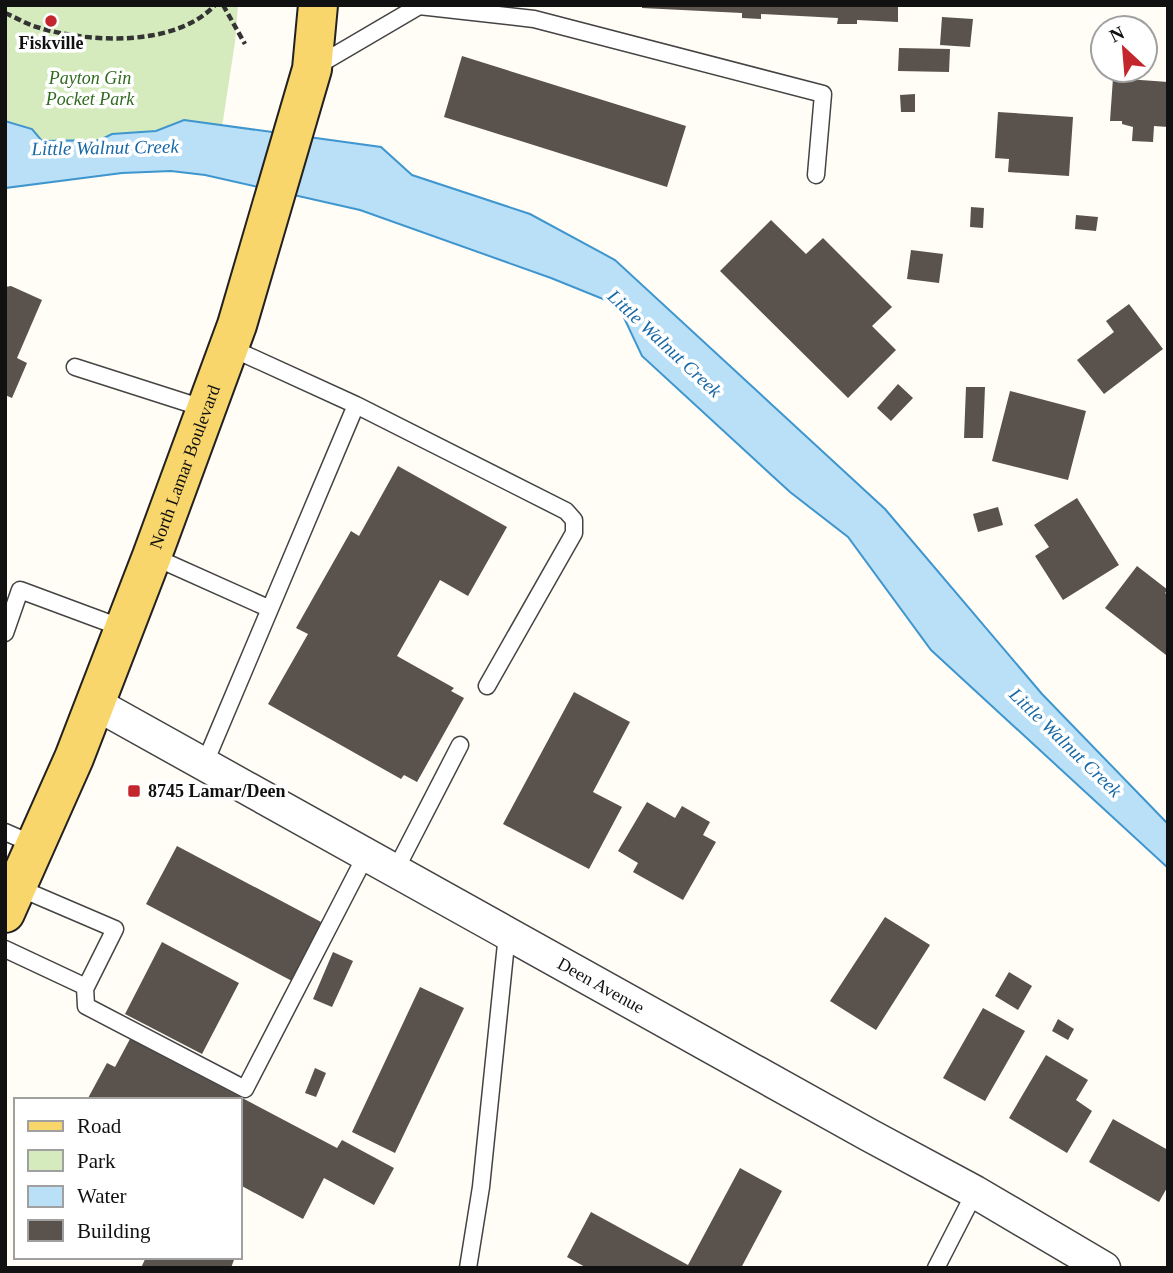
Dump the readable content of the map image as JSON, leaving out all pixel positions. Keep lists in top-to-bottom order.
{
  "streets": {
    "main road": ["North Lamar Boulevard"],
    "street": ["Deen Avenue"]
  },
  "crossings": [
    ["North Lamar Boulevard", "Deen Avenue"]
  ],
  "water": ["Little Walnut Creek"],
  "parks": ["Payton Gin Pocket Park"],
  "places": {
    "other": ["Fiskville"],
    "transit": ["8745 Lamar/Deen"]
  },
  "legend": [
    "Road",
    "Park",
    "Water",
    "Building"
  ],
  "north": "top left"
}
